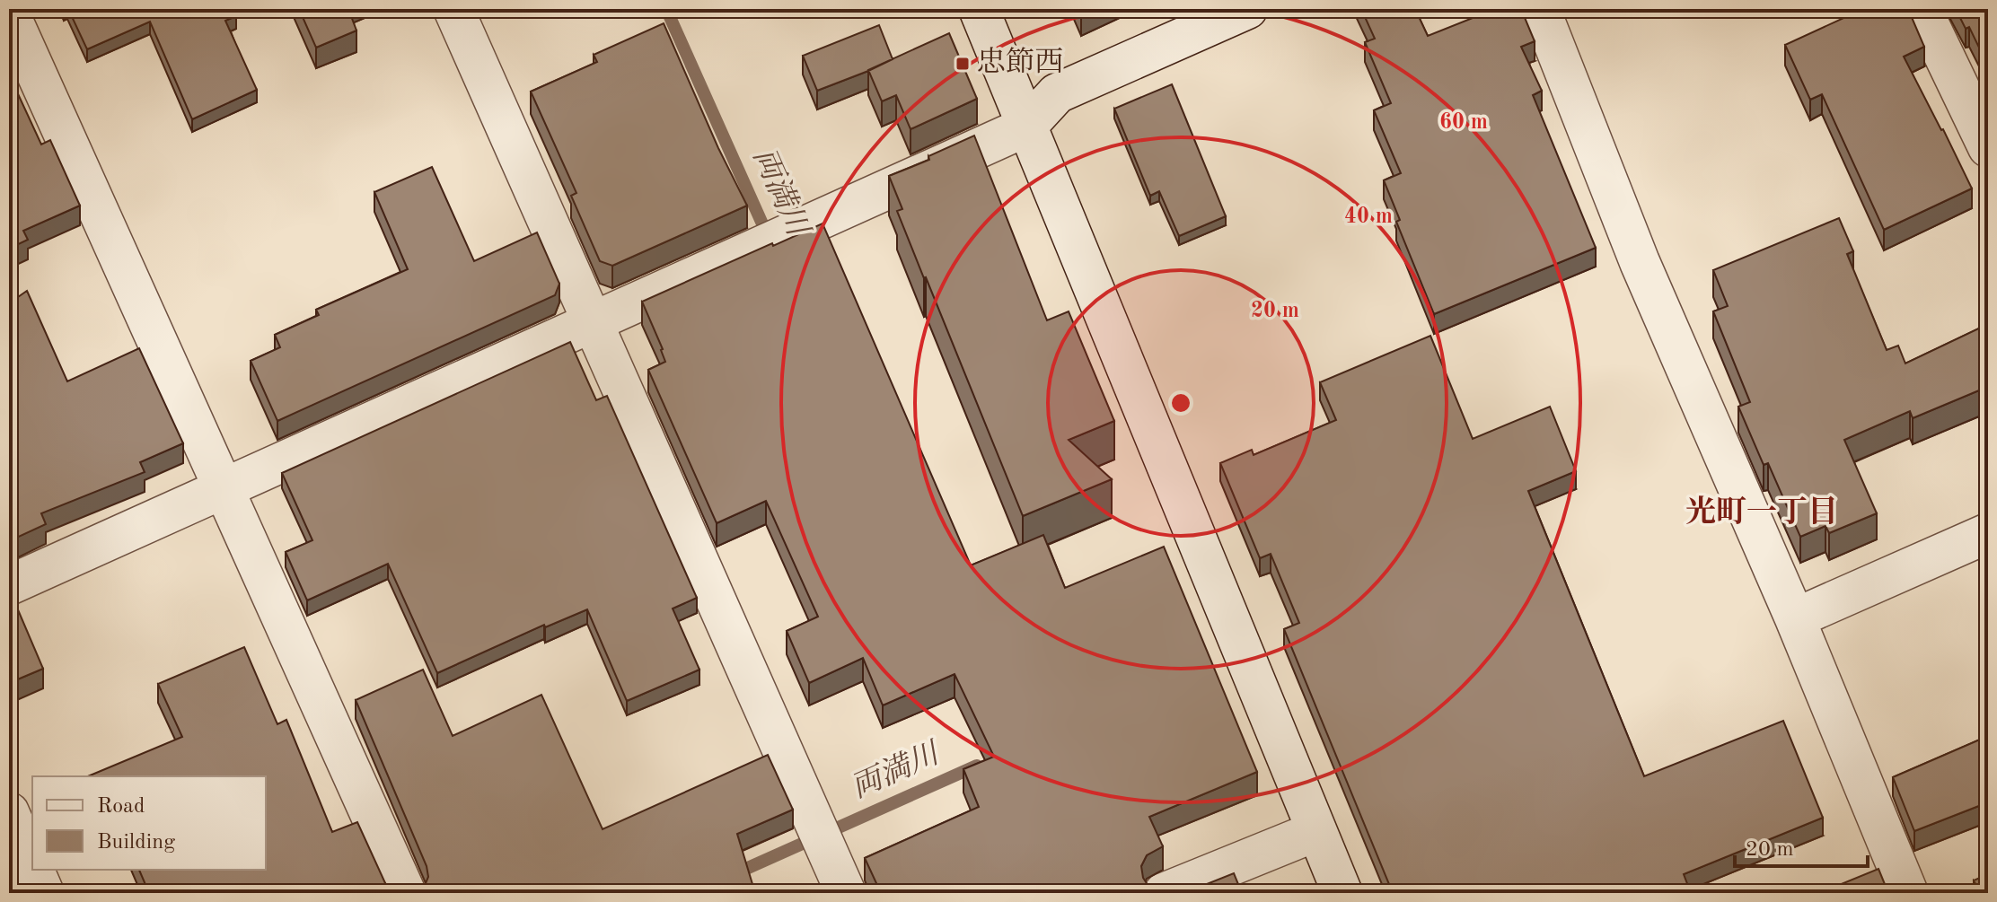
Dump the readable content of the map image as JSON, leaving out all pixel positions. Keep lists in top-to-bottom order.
{
  "districts": ["光町一丁目"],
  "water": ["両満川"],
  "places": {
    "transit": ["忠節西"]
  },
  "legend": ["Road", "Building"],
  "scale_bar": "20 m",
  "rings": ["60 m", "40 m", "20 m"]
}
